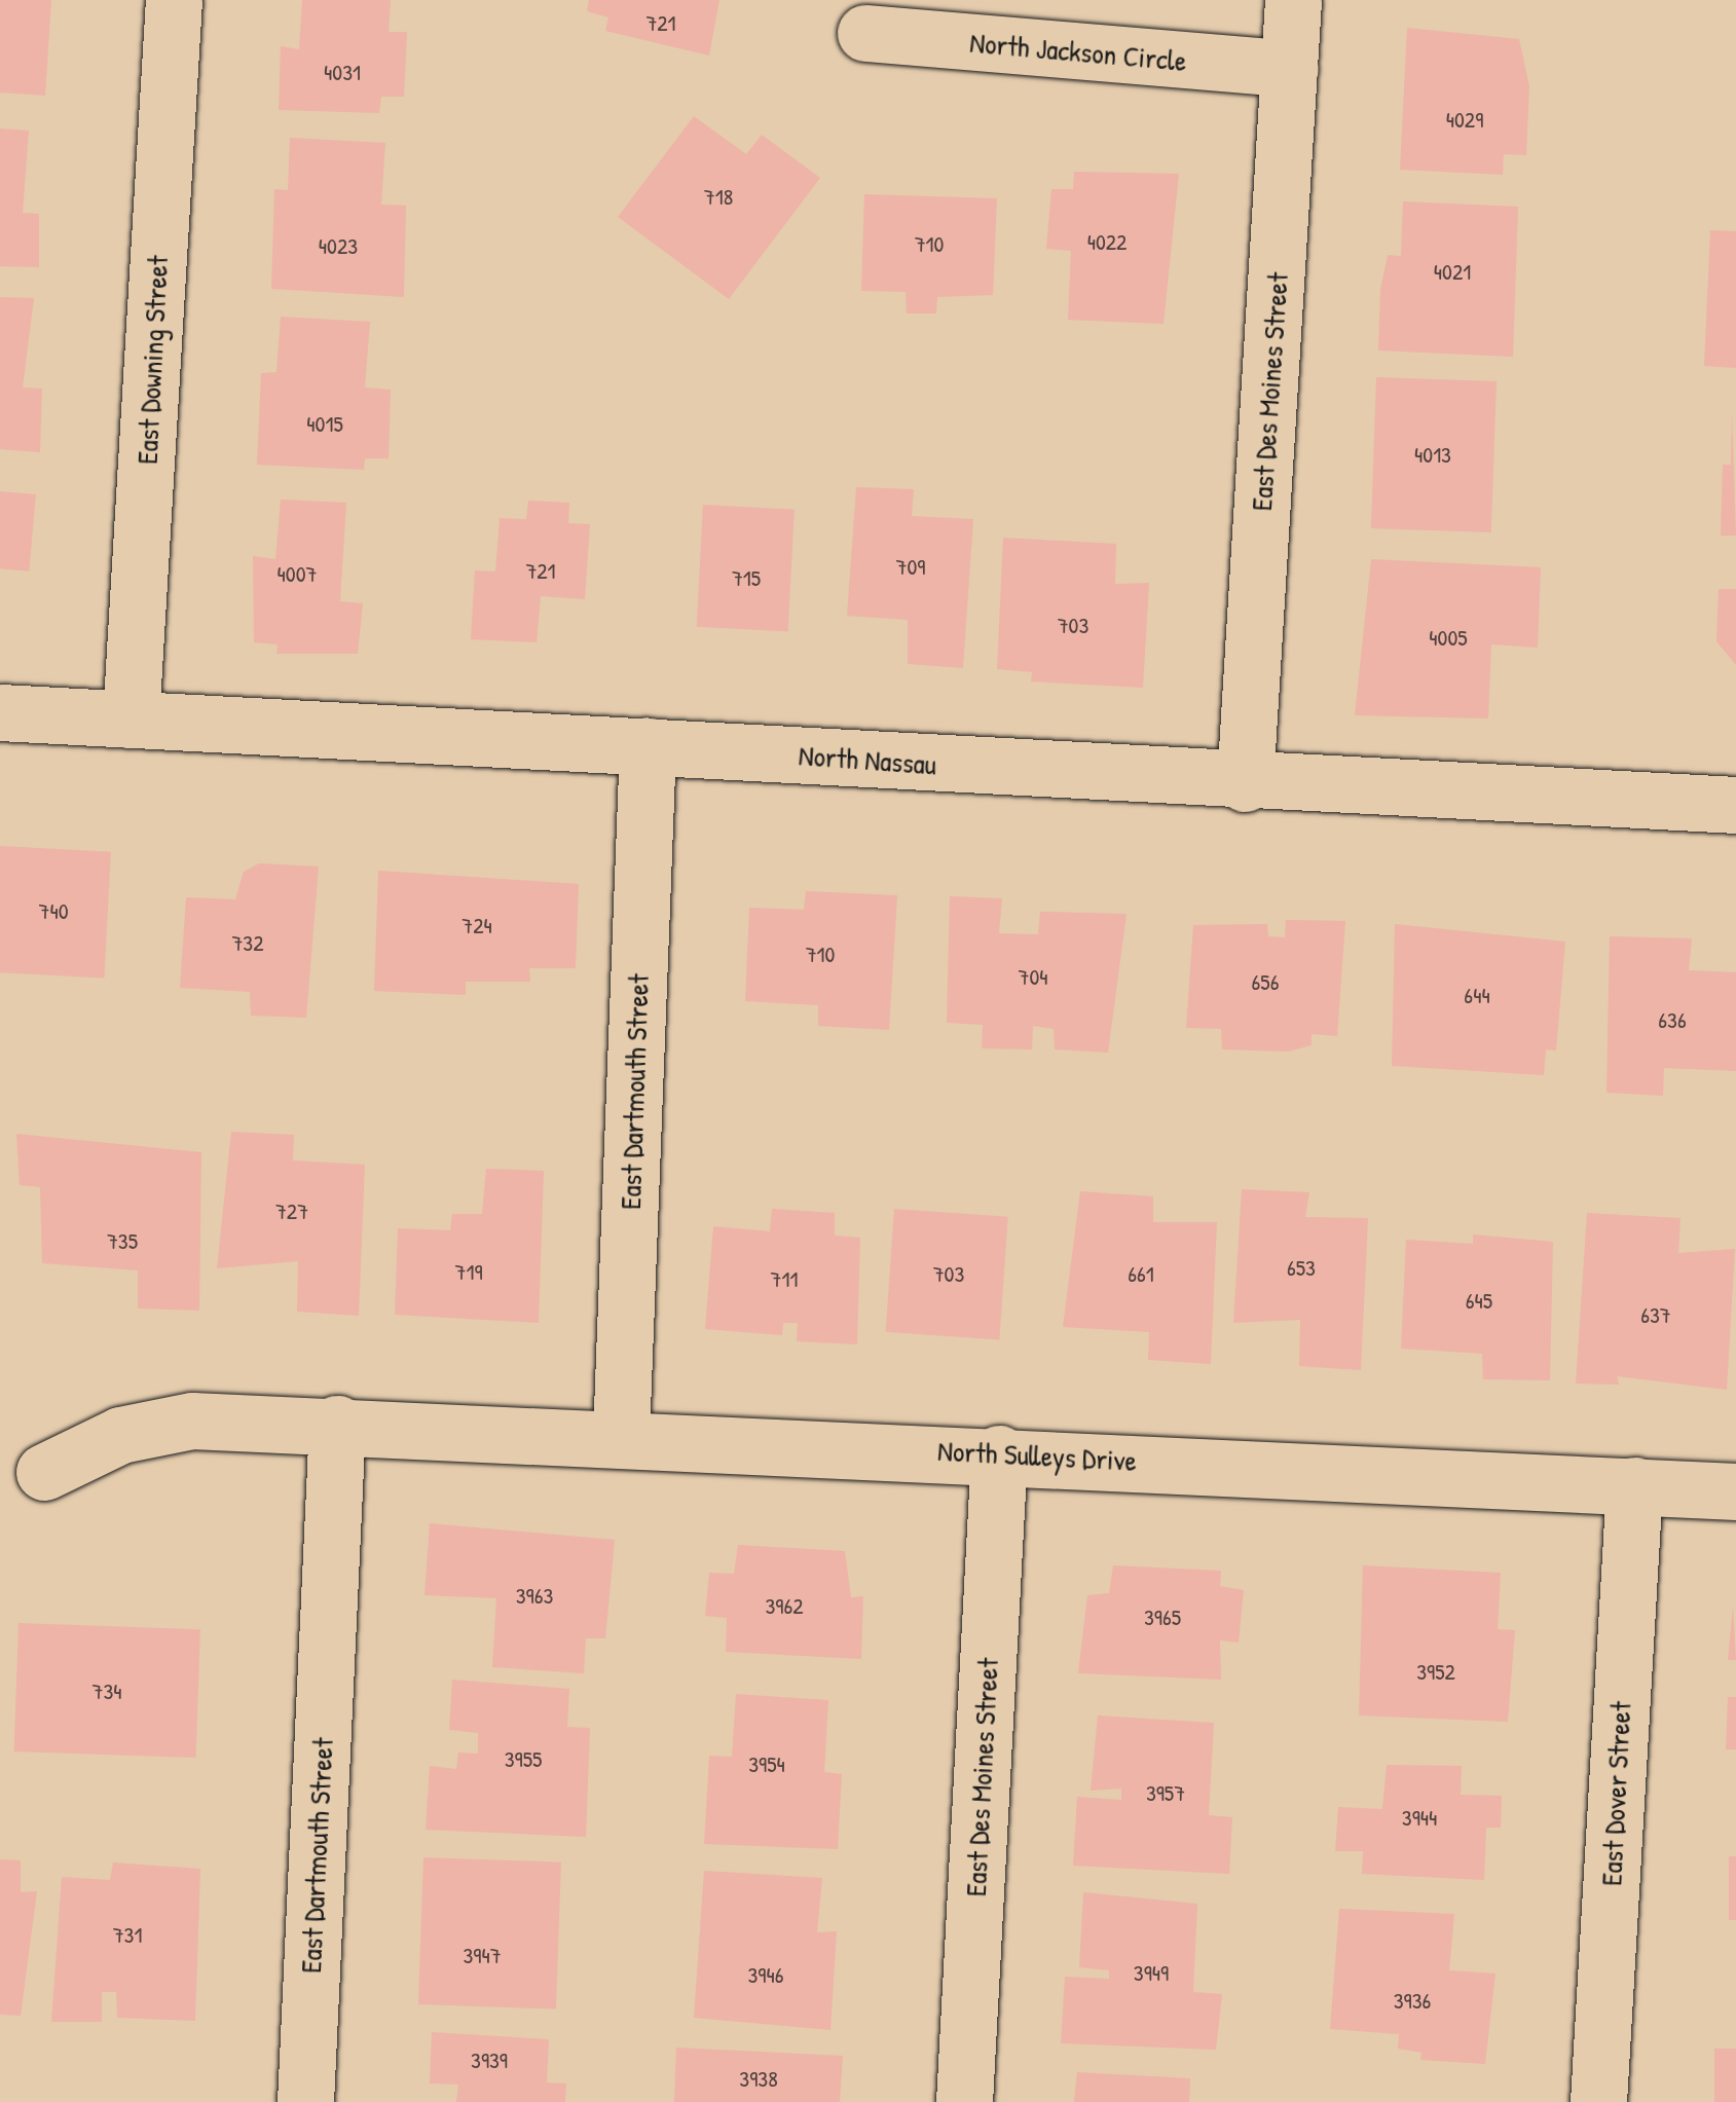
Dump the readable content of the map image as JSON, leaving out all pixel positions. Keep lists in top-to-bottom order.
{
  "streets": {
    "street": [
      "North Jackson Circle",
      "East Downing Street",
      "East Des Moines Street",
      "North Nassau",
      "East Dartmouth Street",
      "North Sulleys Drive",
      "East Dover Street"
    ]
  },
  "crossings": [
    ["North Jackson Circle", "East Des Moines Street"],
    ["East Downing Street", "North Nassau"],
    ["East Des Moines Street", "North Nassau"],
    ["East Des Moines Street", "North Sulleys Drive"],
    ["North Nassau", "East Dartmouth Street"],
    ["East Dartmouth Street", "North Sulleys Drive"],
    ["North Sulleys Drive", "East Dover Street"]
  ],
  "house_numbers": [
    "721",
    "4031",
    "4029",
    "718",
    "4022",
    "710",
    "4023",
    "4021",
    "4015",
    "4013",
    "709",
    "721",
    "4007",
    "715",
    "703",
    "4005",
    "740",
    "724",
    "732",
    "710",
    "704",
    "656",
    "644",
    "636",
    "727",
    "735",
    "653",
    "719",
    "703",
    "661",
    "711",
    "645",
    "637",
    "3963",
    "3962",
    "3965",
    "3952",
    "734",
    "3955",
    "3954",
    "3957",
    "3944",
    "731",
    "3947",
    "3949",
    "3946",
    "3936",
    "3939",
    "3938"
  ]
}
